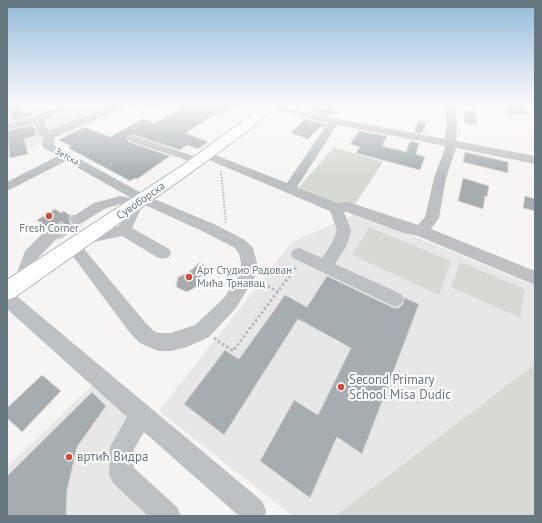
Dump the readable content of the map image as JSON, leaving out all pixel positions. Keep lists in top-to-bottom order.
{
  "streets": {
    "main road": ["Сувоборска"],
    "street": ["Зетска"]
  },
  "crossings": [
    ["Зетска", "Сувоборска"]
  ],
  "places": [
    "Fresh Corner",
    "Арт Студио Радован Мића Трнавац",
    "Second Primary School Misa Dudic",
    "вртић Видра"
  ]
}
